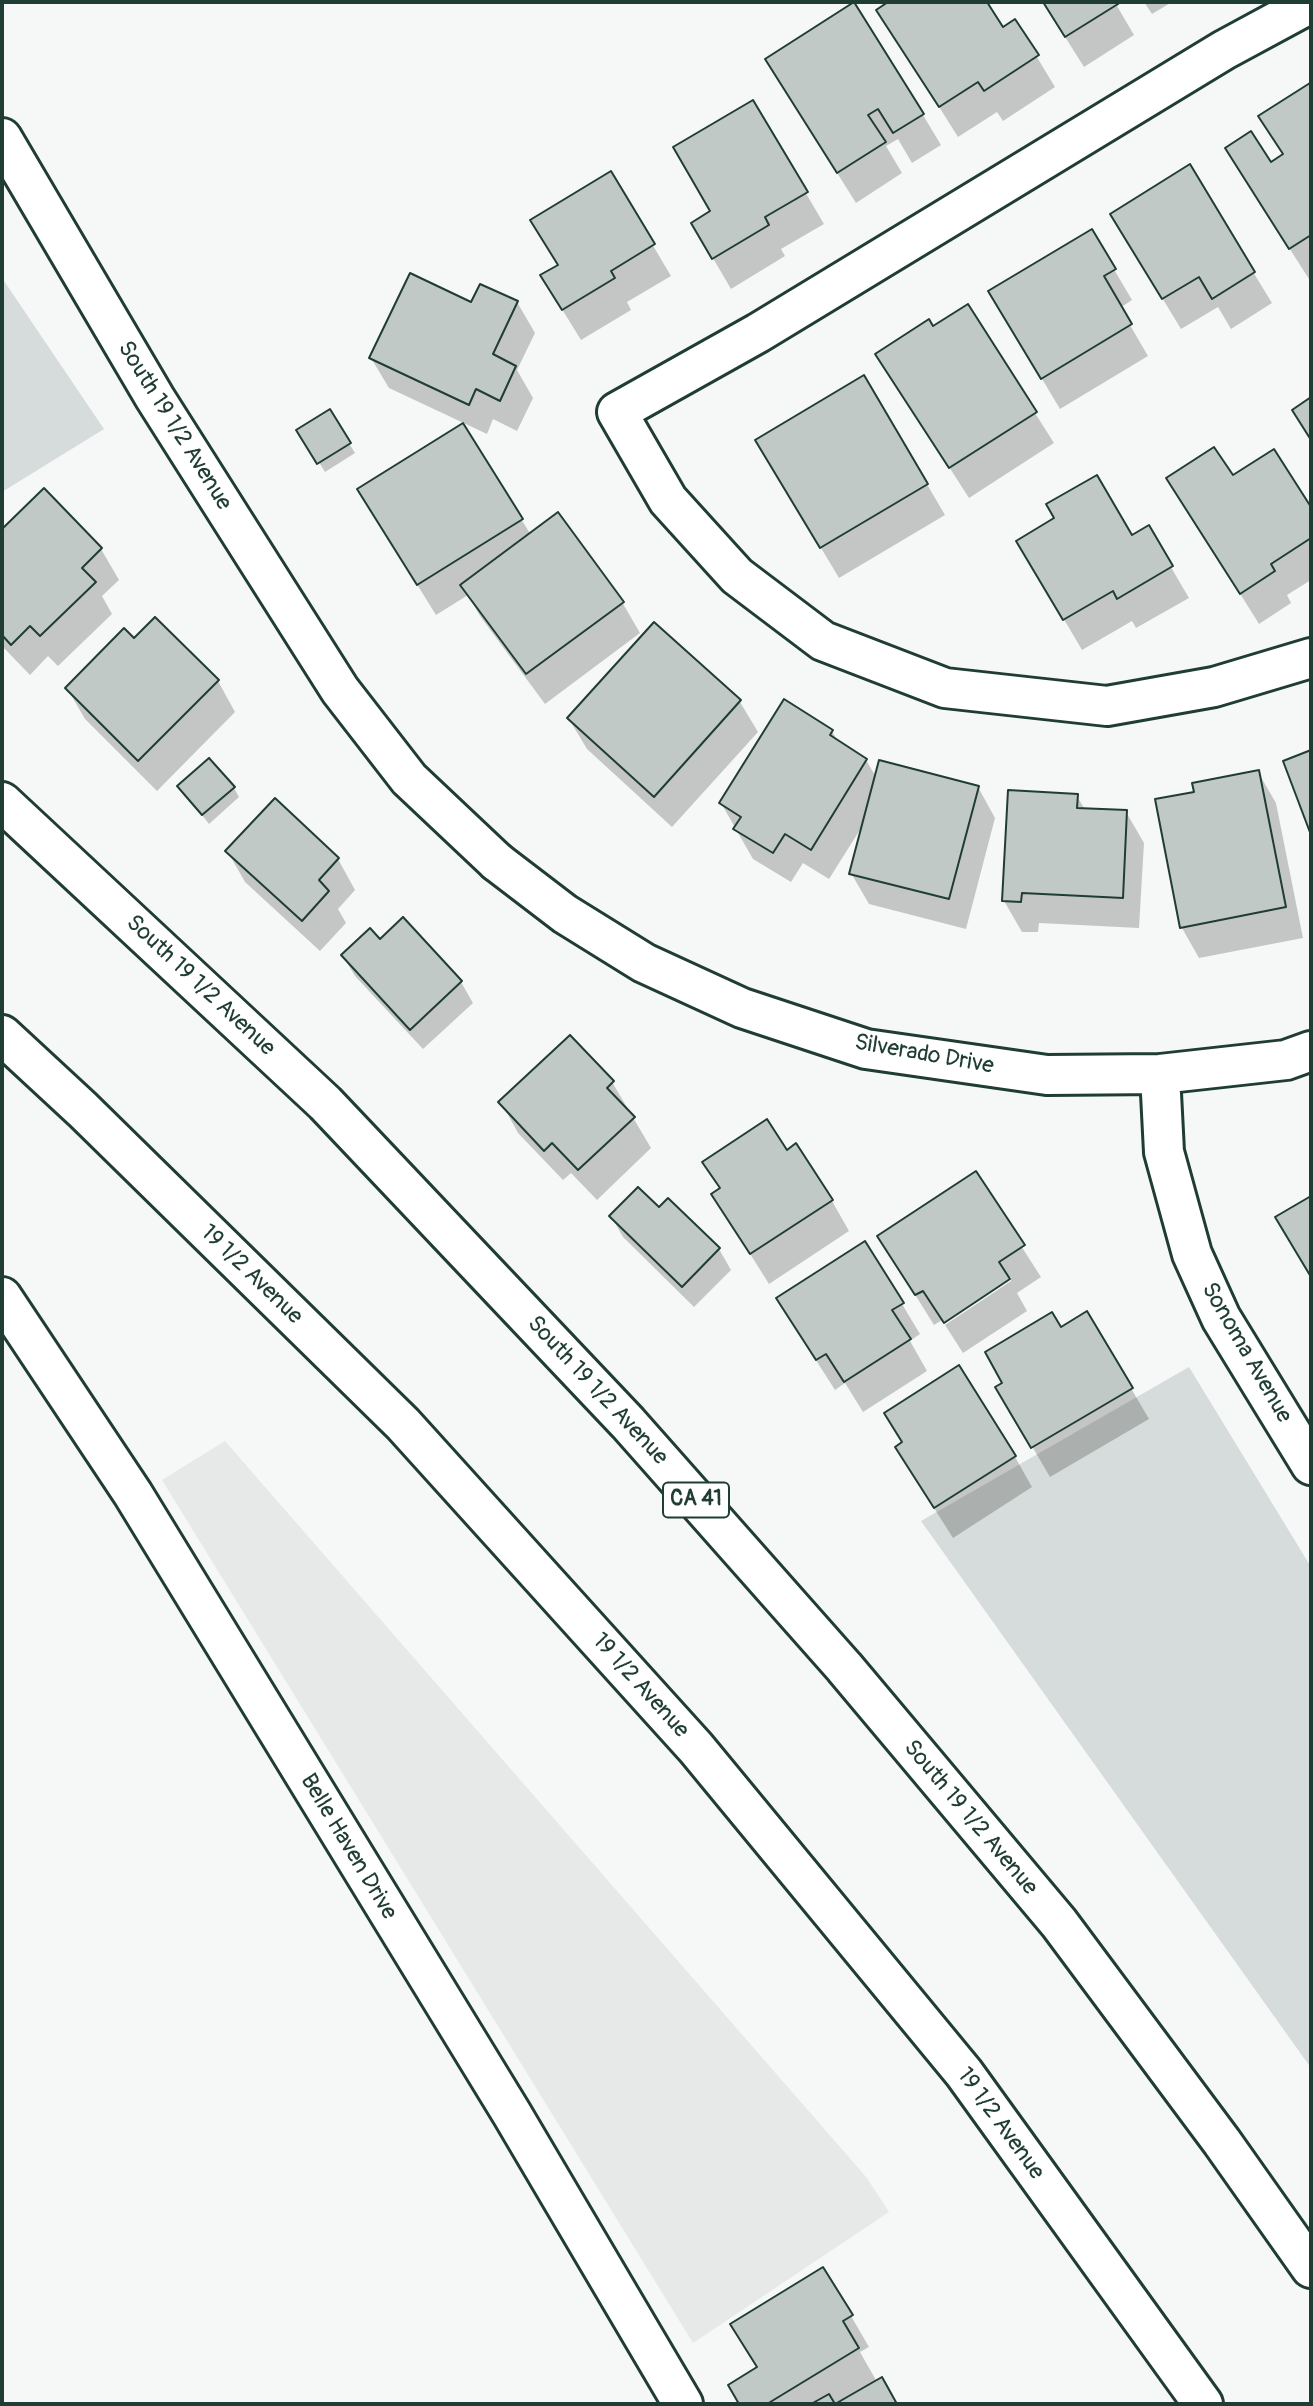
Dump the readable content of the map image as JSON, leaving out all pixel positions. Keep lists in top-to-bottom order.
{
  "streets": {
    "main road": [
      "South 19 1/2 Avenue",
      "Silverado Drive",
      "19 1/2 Avenue",
      "Sonoma Avenue",
      "CA 41",
      "Belle Haven Drive"
    ]
  },
  "crossings": [
    ["South 19 1/2 Avenue", "Silverado Drive"],
    ["Silverado Drive", "Sonoma Avenue"]
  ]
}
